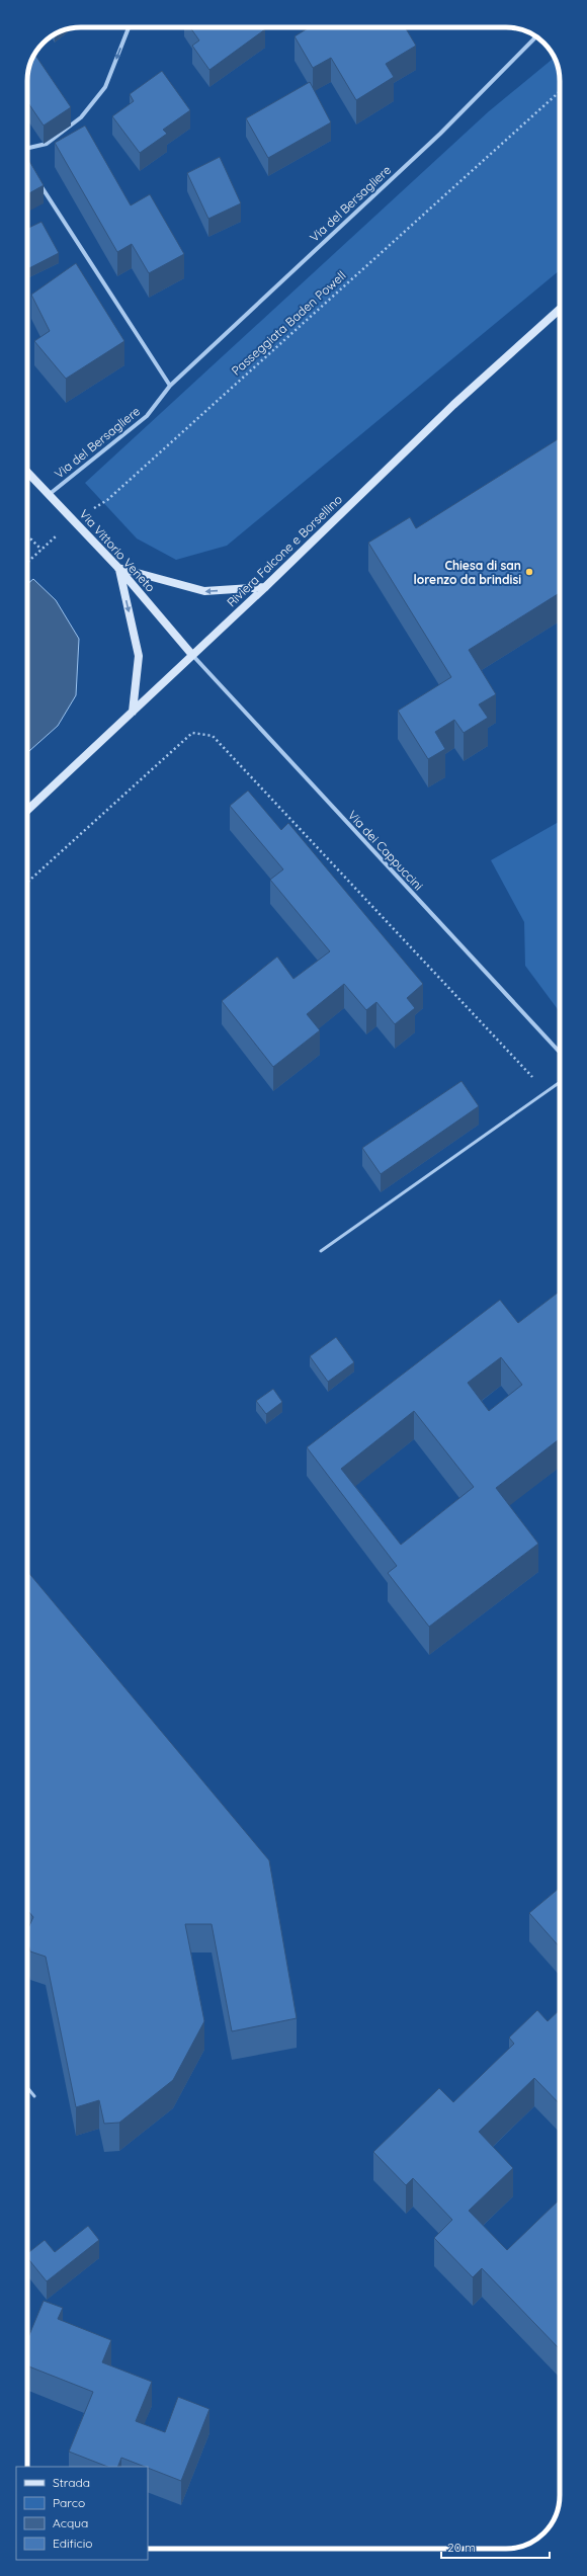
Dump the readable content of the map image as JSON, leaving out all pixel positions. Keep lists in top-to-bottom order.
{
  "streets": {
    "main road": ["Via Vittorio Veneto", "Riviera Falcone e Borsellino"],
    "street": ["Via del Bersagliere", "Via dei Cappuccini"],
    "path": ["Passeggiata Baden Powell"]
  },
  "crossings": [
    ["Via del Bersagliere", "Via Vittorio Veneto"],
    ["Passeggiata Baden Powell", "Via Vittorio Veneto"],
    ["Via Vittorio Veneto", "Riviera Falcone e Borsellino"],
    ["Via Vittorio Veneto", "Via dei Cappuccini"],
    ["Riviera Falcone e Borsellino", "Via dei Cappuccini"]
  ],
  "places": ["Chiesa di san lorenzo da brindisi"],
  "legend": [
    "Strada",
    "Parco",
    "Acqua",
    "Edificio"
  ],
  "scale_bar": "20 m"
}
